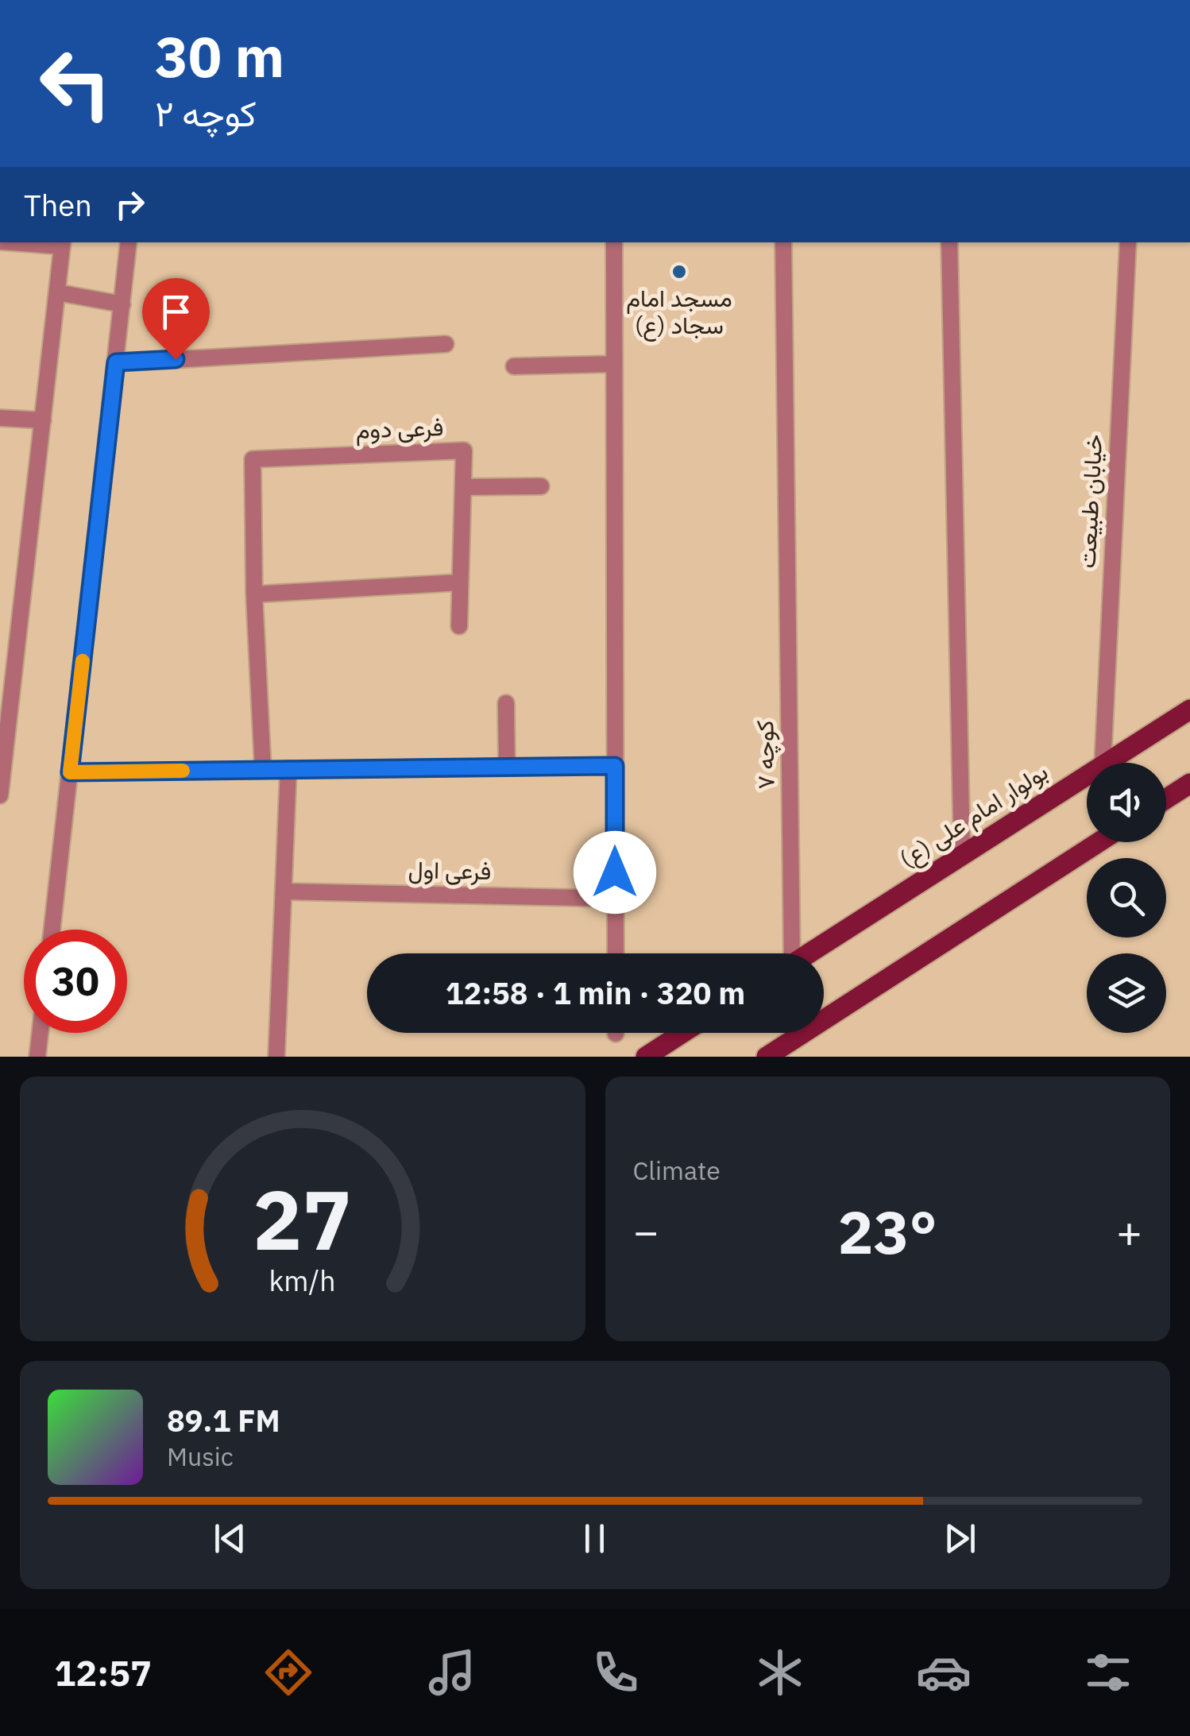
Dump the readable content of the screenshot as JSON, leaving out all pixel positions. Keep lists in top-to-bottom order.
{
  "streets": {
    "main road": ["بولوار امام علی (ع)"],
    "street": [
      "فرعی دوم",
      "خیابان طبیعت",
      "کوچه ۷",
      "فرعی اول"
    ]
  },
  "places": ["مسجد امام سجاد (ع)"],
  "page": {
    "turn": ["30 m", "کوچه ۲"],
    "then": "Then",
    "limit": "30",
    "trip": "12:58 · 1 min · 320 m",
    "tile": "Climate",
    "heat": ["−", "23°", "+"],
    "song": ["89.1 FM", "Music"],
    "tabs": "12:57",
    "gauge": ["27", "km/h"]
  }
}
